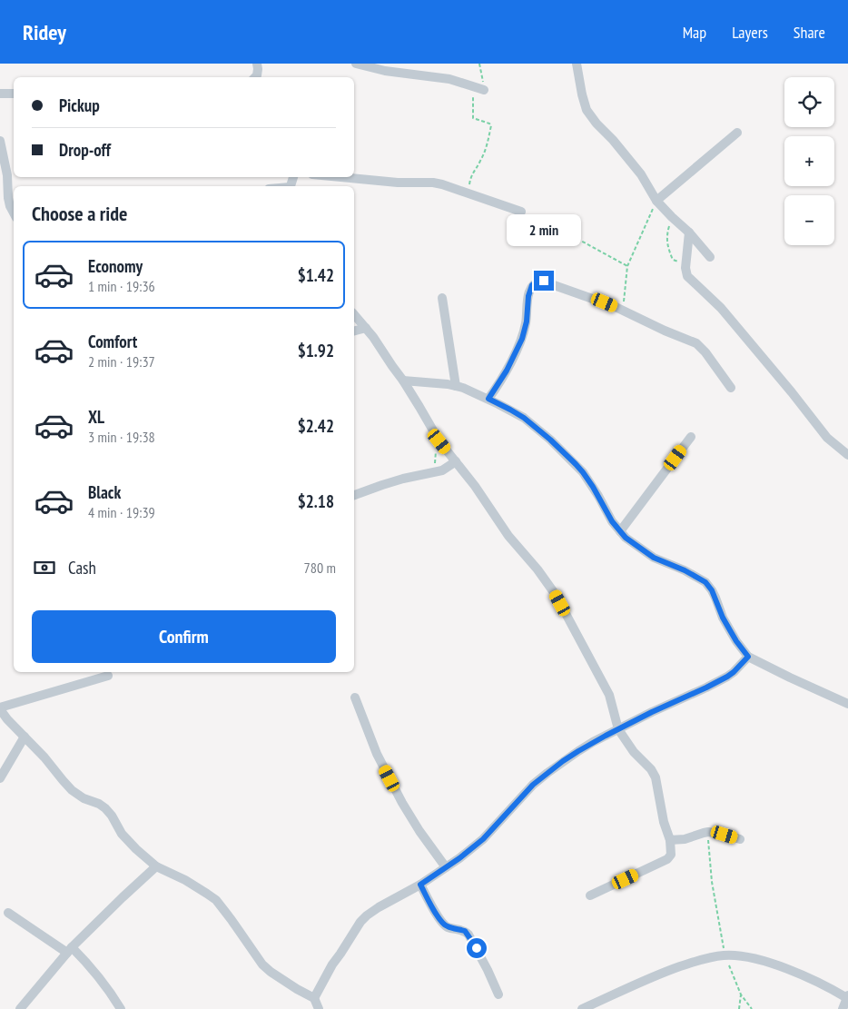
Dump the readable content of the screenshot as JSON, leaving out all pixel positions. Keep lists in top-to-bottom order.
{
  "page": {
    "header": "Ridey",
    "nav": ["Map", "Layers", "Share"],
    "map_buttons": ["+", "−"],
    "banner": ["Pickup", "Drop-off"],
    "heading": "Choose a ride",
    "bubble": "2 min",
    "list": [
      {
        "name": "Economy",
        "note": "1 min · 19:36",
        "value": "$1.42"
      },
      {
        "name": "Comfort",
        "note": "2 min · 19:37",
        "value": "$1.92"
      },
      {
        "name": "XL",
        "note": "3 min · 19:38",
        "value": "$2.42"
      },
      {
        "name": "Black",
        "note": "4 min · 19:39",
        "value": "$2.18"
      }
    ],
    "pay": ["Cash", "780 m"],
    "buttons": "Confirm"
  }
}
